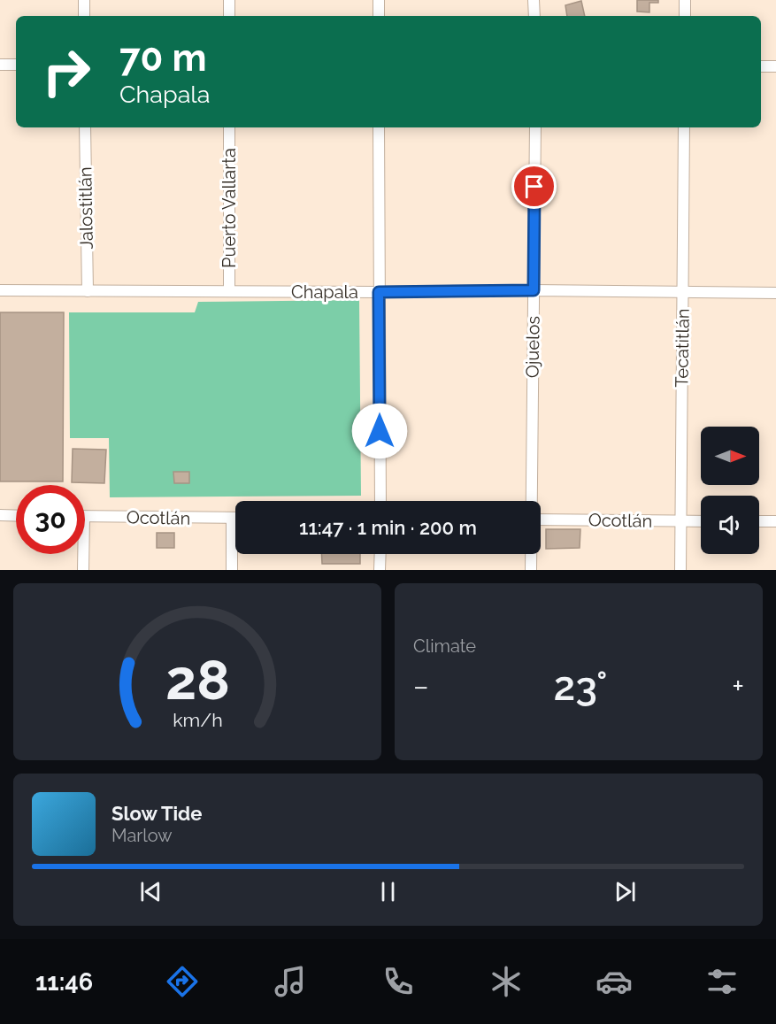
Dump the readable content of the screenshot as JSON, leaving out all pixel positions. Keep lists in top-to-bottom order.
{
  "streets": {
    "street": [
      "Jalostitlán",
      "Puerto Vallarta",
      "Chapala",
      "Ojuelos",
      "Tecatitlán",
      "Ocotlán"
    ]
  },
  "crossings": [
    ["Jalostitlán", "Chapala"],
    ["Puerto Vallarta", "Chapala"],
    ["Chapala", "Ojuelos"],
    ["Chapala", "Tecatitlán"],
    ["Tecatitlán", "Ocotlán"]
  ],
  "north": "right",
  "page": {
    "turn": ["70 m", "Chapala"],
    "limit": "30",
    "trip": "11:47 · 1 min · 200 m",
    "tile": "Climate",
    "heat": ["−", "23°", "+"],
    "song": ["Slow Tide", "Marlow"],
    "tabs": "11:46",
    "gauge": ["28", "km/h"]
  }
}
